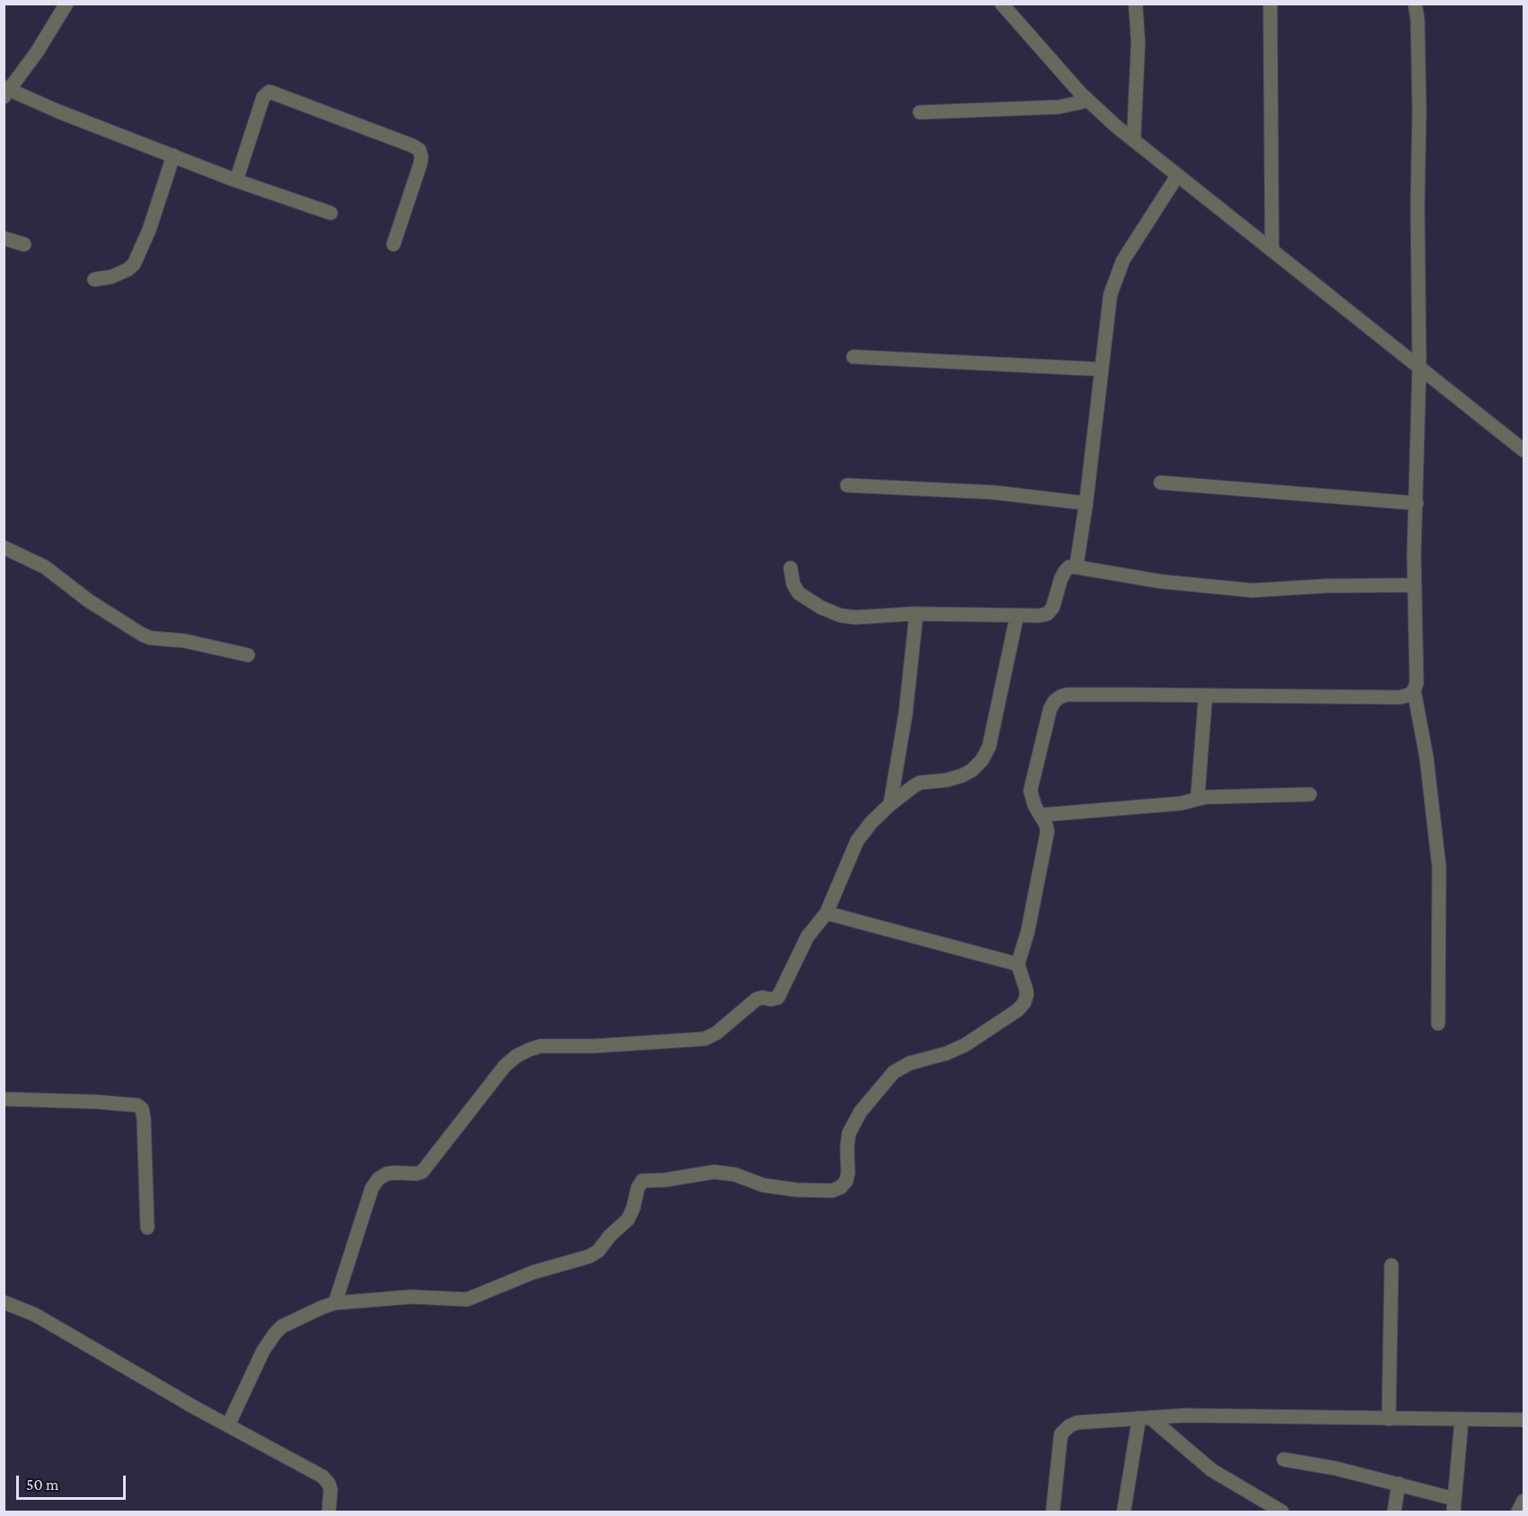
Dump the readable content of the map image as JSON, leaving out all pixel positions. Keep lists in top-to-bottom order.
{
  "scale_bar": "50 m"
}
